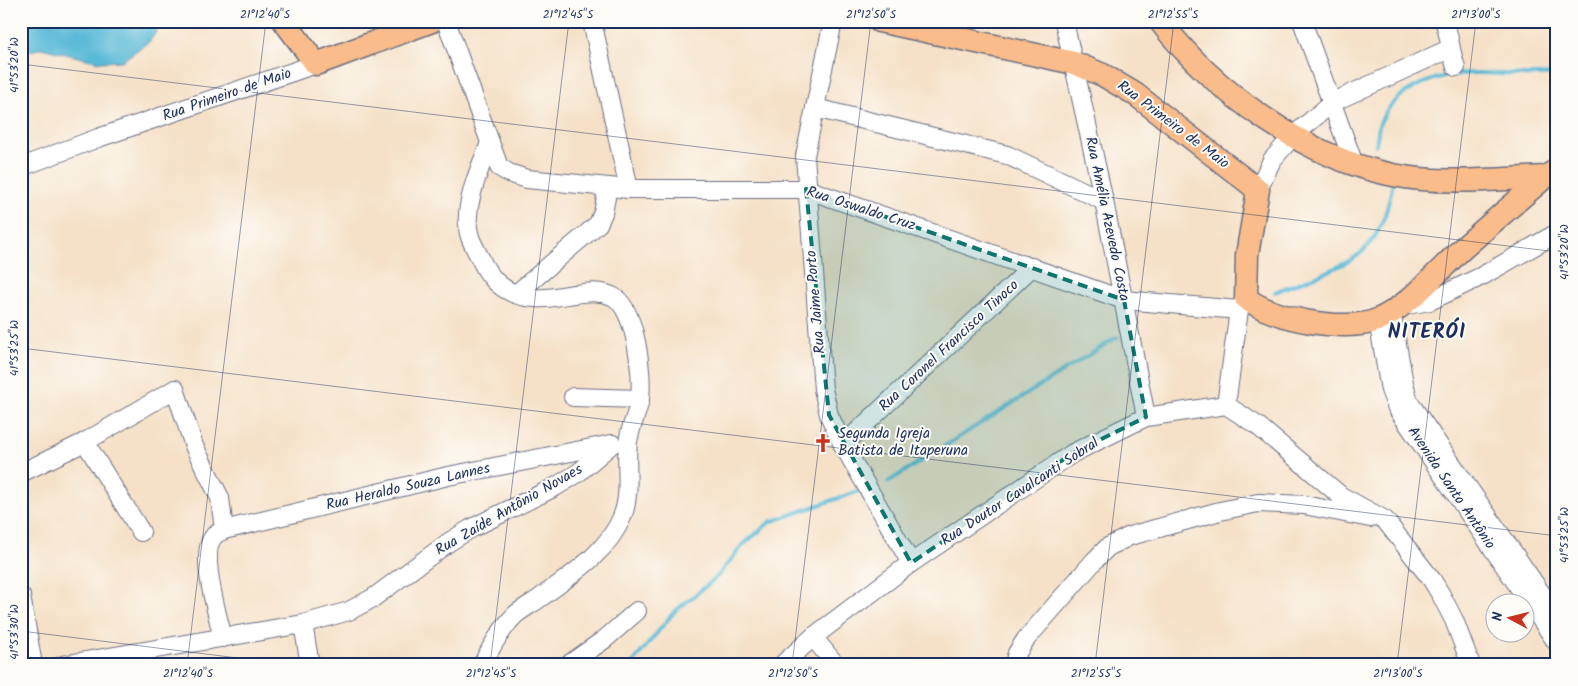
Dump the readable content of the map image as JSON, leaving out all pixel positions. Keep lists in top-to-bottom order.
{
  "streets": {
    "main road": ["Rua Primeiro de Maio", "Rua Oswaldo Cruz"],
    "street": [
      "Rua Amélia Azevedo Costa",
      "Rua Jaime Porto",
      "Rua Coronel Francisco Tinoco",
      "Rua Heraldo Souza Lannes",
      "Avenida Santo Antônio",
      "Rua Doutor Cavalcanti Sobral",
      "Rua Zaíde Antônio Novaes"
    ]
  },
  "crossings": [
    ["Rua Primeiro de Maio", "Rua Amélia Azevedo Costa"],
    ["Rua Oswaldo Cruz", "Rua Amélia Azevedo Costa"],
    ["Rua Oswaldo Cruz", "Rua Jaime Porto"],
    ["Rua Oswaldo Cruz", "Rua Coronel Francisco Tinoco"],
    ["Rua Oswaldo Cruz", "Avenida Santo Antônio"],
    ["Rua Amélia Azevedo Costa", "Rua Doutor Cavalcanti Sobral"],
    ["Rua Jaime Porto", "Rua Coronel Francisco Tinoco"],
    ["Rua Jaime Porto", "Rua Doutor Cavalcanti Sobral"],
    ["Rua Heraldo Souza Lannes", "Rua Zaíde Antônio Novaes"]
  ],
  "districts": ["NITERÓI"],
  "places": {
    "church": ["Segunda Igreja Batista de Itaperuna"]
  },
  "north": "left",
  "coordinates": [
    "21°12'40\"S",
    "21°12'45\"S",
    "21°12'50\"S",
    "21°12'55\"S",
    "21°13'00\"S",
    "41°53'20\"W",
    "41°53'25\"W",
    "41°53'30\"W"
  ]
}
